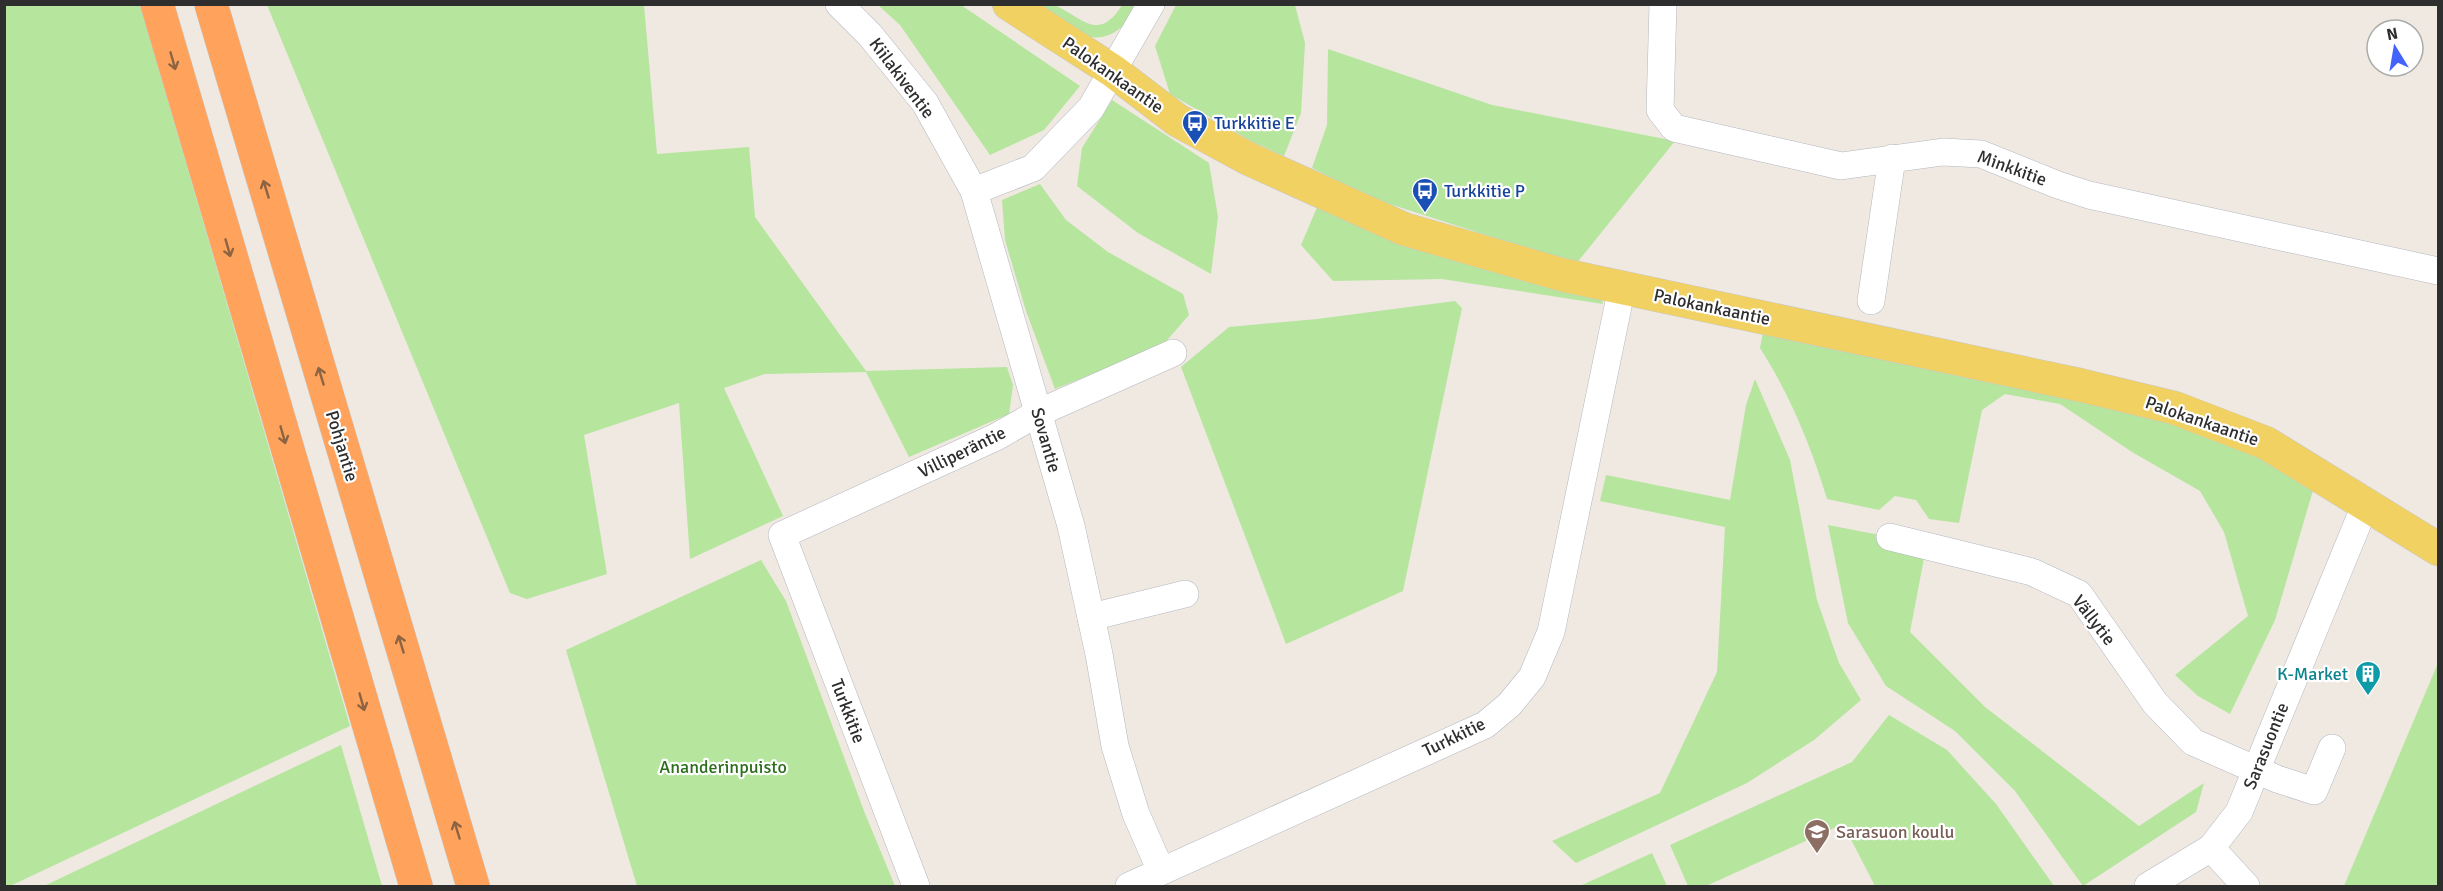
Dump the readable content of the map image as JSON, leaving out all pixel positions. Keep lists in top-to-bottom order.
{
  "streets": {
    "highway": ["Pohjantie"],
    "main road": ["Palokankaantie"],
    "street": [
      "Kiilakiventie",
      "Minkkitie",
      "Sovantie",
      "Villiperäntie",
      "Vällytie",
      "Turkkitie",
      "Sarasuontie"
    ]
  },
  "crossings": [
    ["Palokankaantie", "Turkkitie"],
    ["Palokankaantie", "Sarasuontie"],
    ["Kiilakiventie", "Sovantie"],
    ["Sovantie", "Villiperäntie"],
    ["Sovantie", "Turkkitie"],
    ["Villiperäntie", "Turkkitie"],
    ["Vällytie", "Sarasuontie"]
  ],
  "parks": ["Ananderinpuisto"],
  "places": {
    "bus stop": ["Turkkitie E", "Turkkitie P"],
    "building": ["K-Market"],
    "school or university": ["Sarasuon koulu"]
  },
  "north": "top"
}
